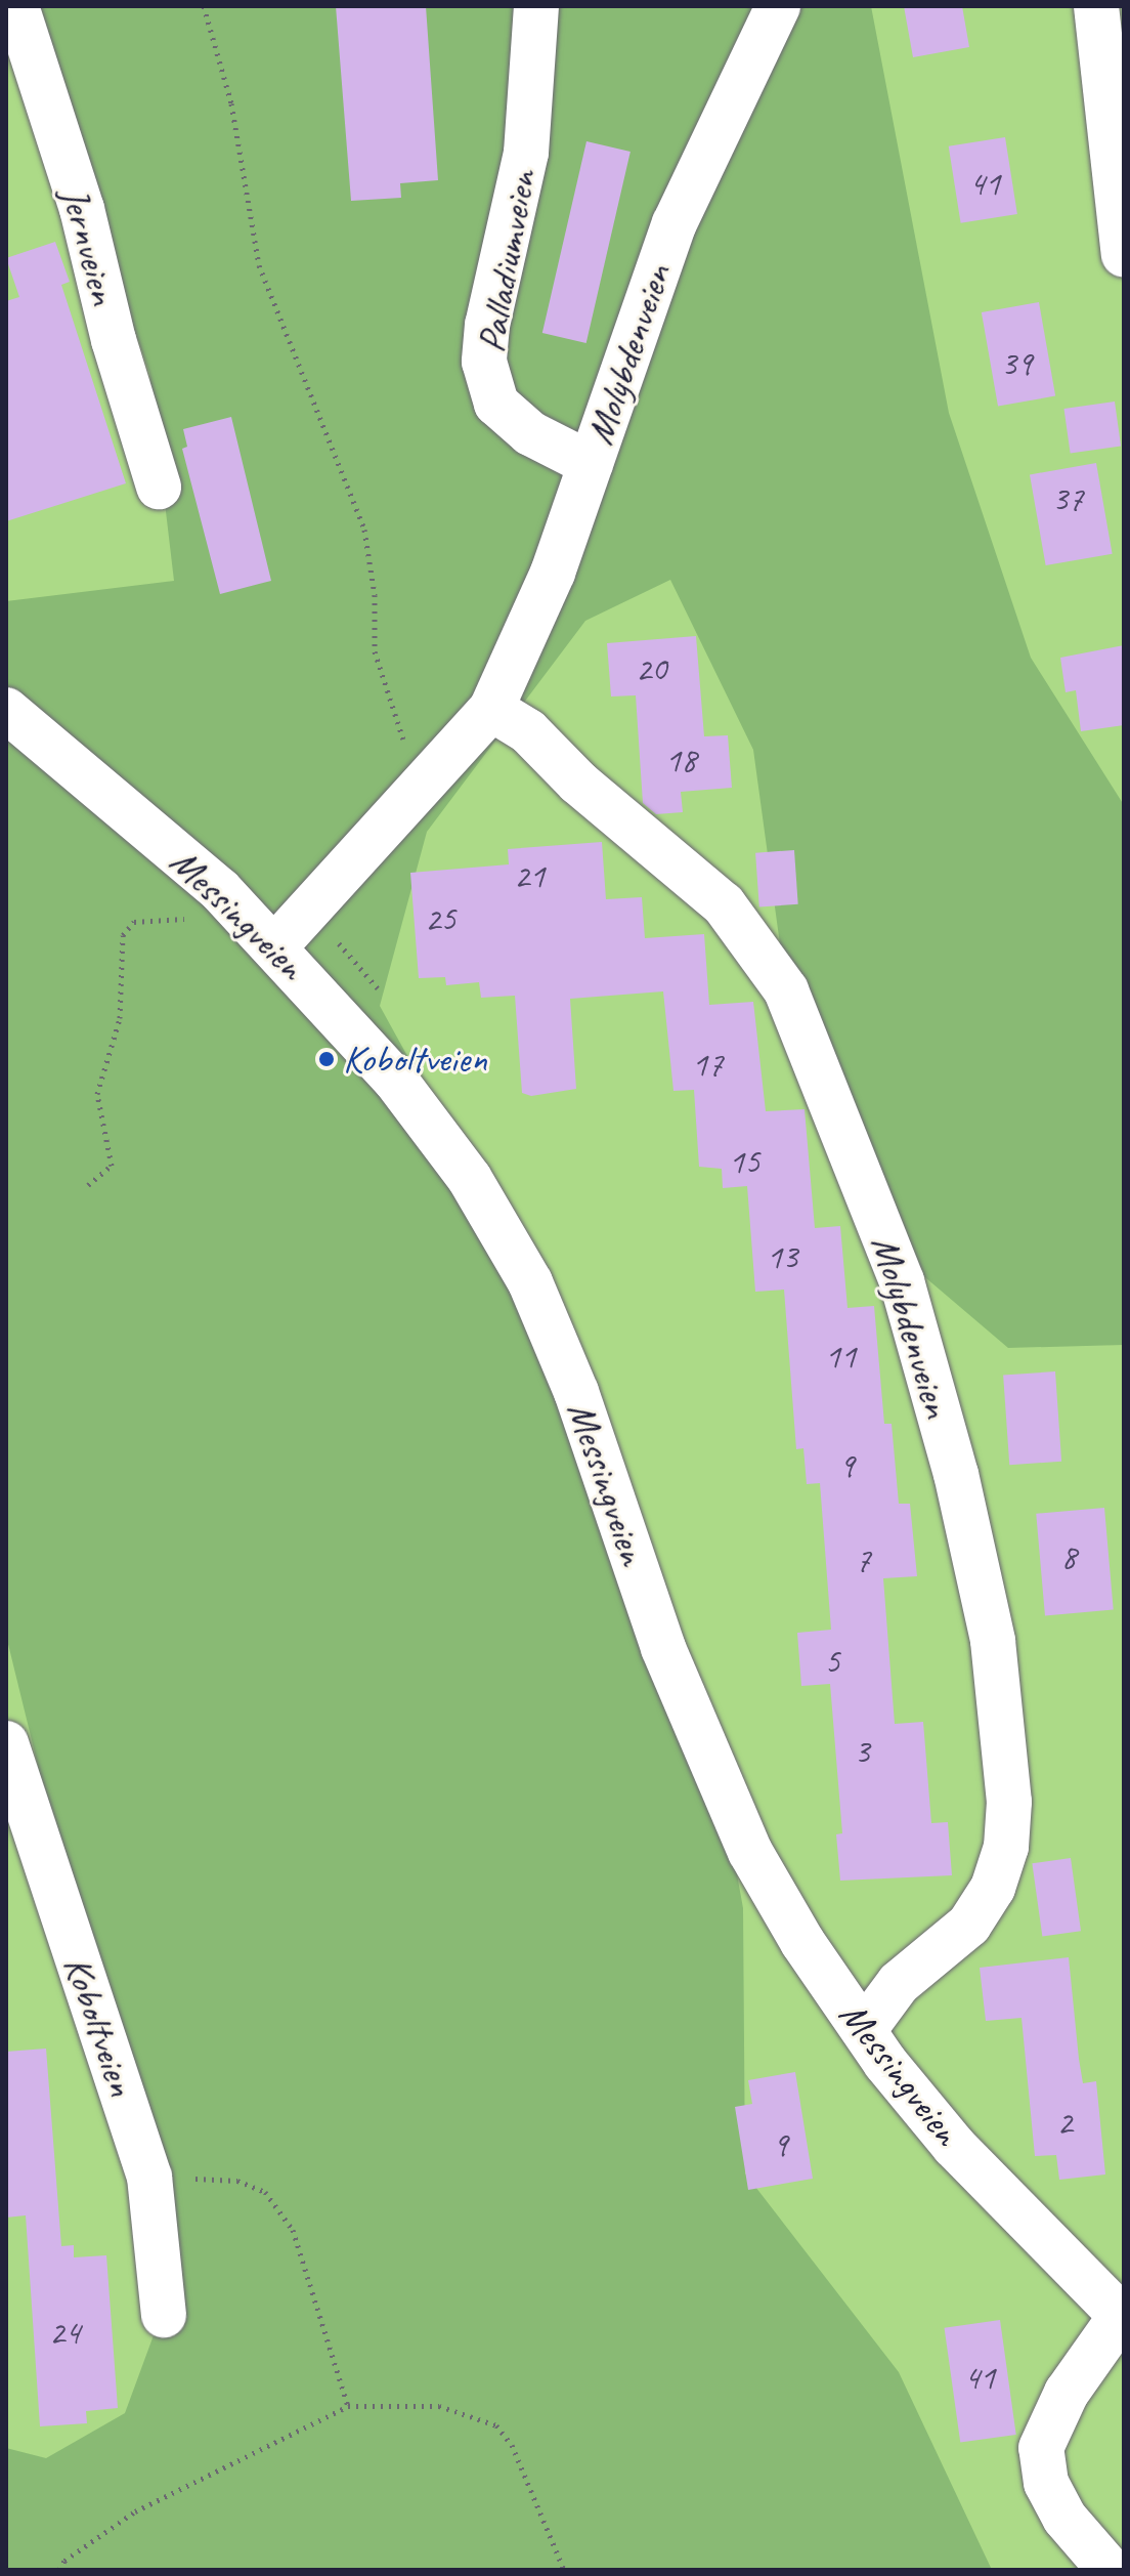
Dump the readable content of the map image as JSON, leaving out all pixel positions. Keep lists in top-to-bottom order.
{
  "streets": {
    "street": [
      "Jernveien",
      "Palladiumveien",
      "Molybdenveien",
      "Messingveien",
      "Koboltveien"
    ]
  },
  "crossings": [
    ["Palladiumveien", "Molybdenveien"],
    ["Molybdenveien", "Messingveien"]
  ],
  "places": ["Koboltveien"],
  "house_numbers": [
    "41",
    "39",
    "37",
    "20",
    "18",
    "21",
    "25",
    "17",
    "15",
    "13",
    "11",
    "9",
    "8",
    "7",
    "5",
    "3",
    "2",
    "9",
    "24",
    "41"
  ]
}
